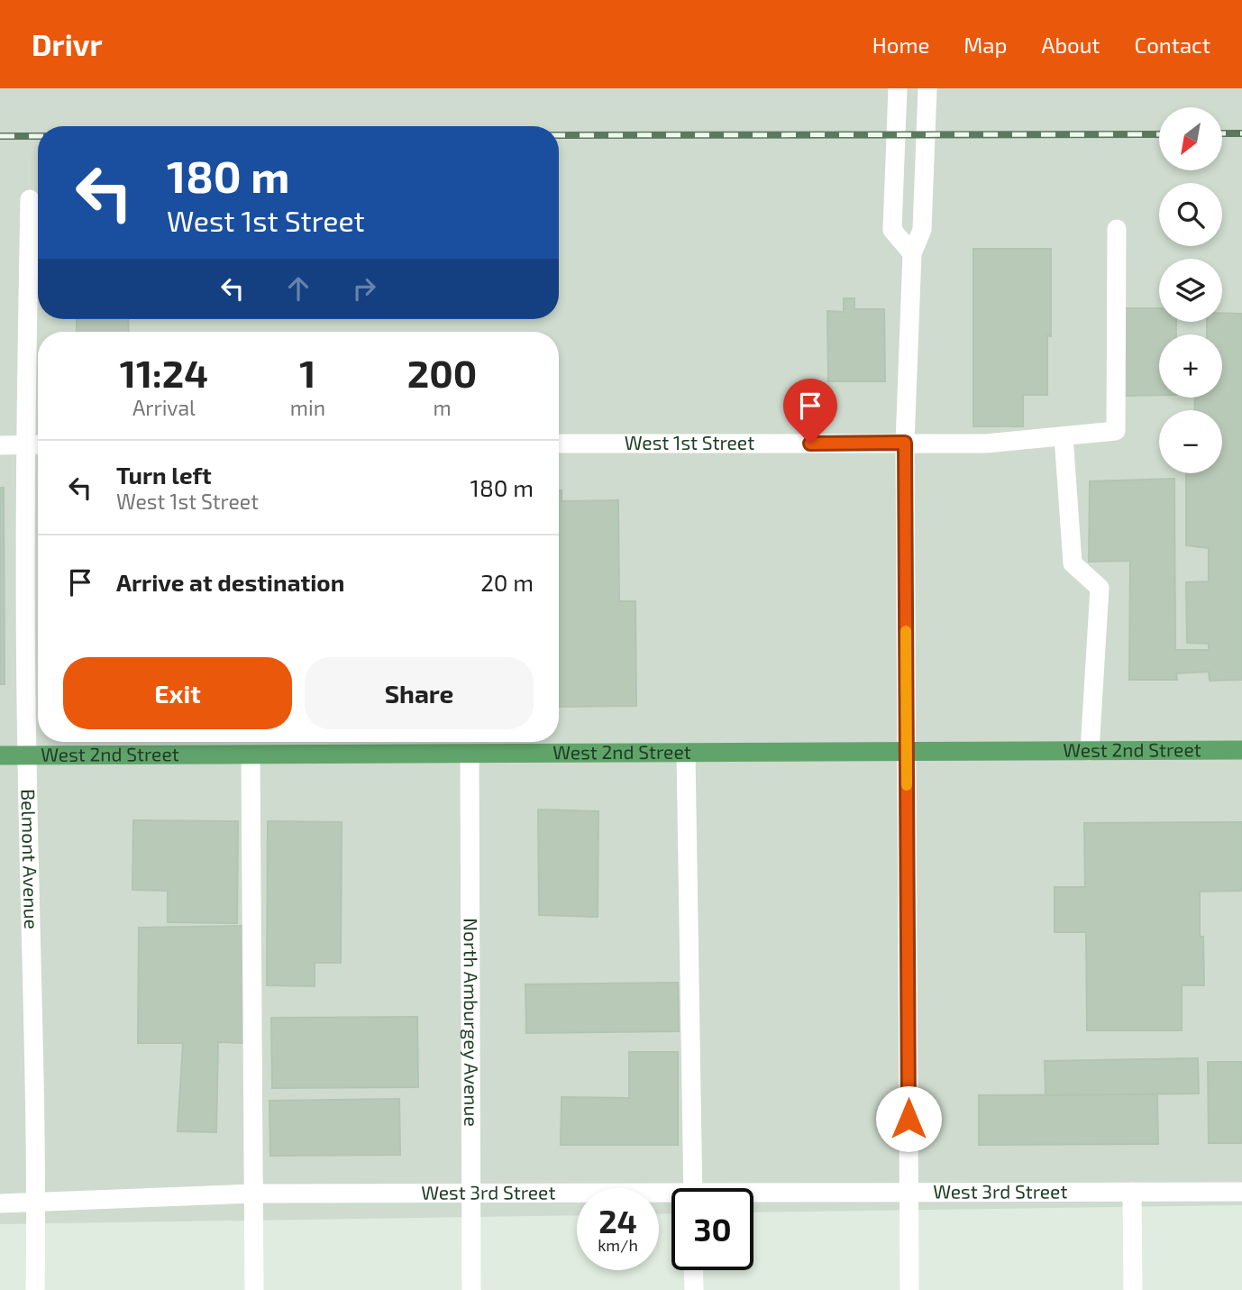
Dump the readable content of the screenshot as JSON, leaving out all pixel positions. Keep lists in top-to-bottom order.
{
  "streets": {
    "main road": ["West 2nd Street"],
    "street": [
      "West 1st Street",
      "Belmont Avenue",
      "North Amburgey Avenue",
      "West 3rd Street"
    ]
  },
  "crossings": [
    ["West 2nd Street", "Belmont Avenue"],
    ["West 2nd Street", "North Amburgey Avenue"],
    ["Belmont Avenue", "West 3rd Street"],
    ["North Amburgey Avenue", "West 3rd Street"]
  ],
  "north": "bottom left",
  "page": {
    "header": "Drivr",
    "nav": [
      "Home",
      "Map",
      "About",
      "Contact"
    ],
    "map_buttons": ["+", "−"],
    "turn": ["180 m", "West 1st Street"],
    "eta": [
      "11:24",
      "Arrival",
      "1",
      "min",
      "200",
      "m"
    ],
    "list": [
      {
        "name": "Turn left",
        "note": "West 1st Street",
        "value": "180 m"
      },
      {
        "name": "Arrive at destination",
        "value": "20 m"
      }
    ],
    "buttons": ["Exit", "Share"],
    "speed": "24 km/h",
    "limit": "30"
  }
}
